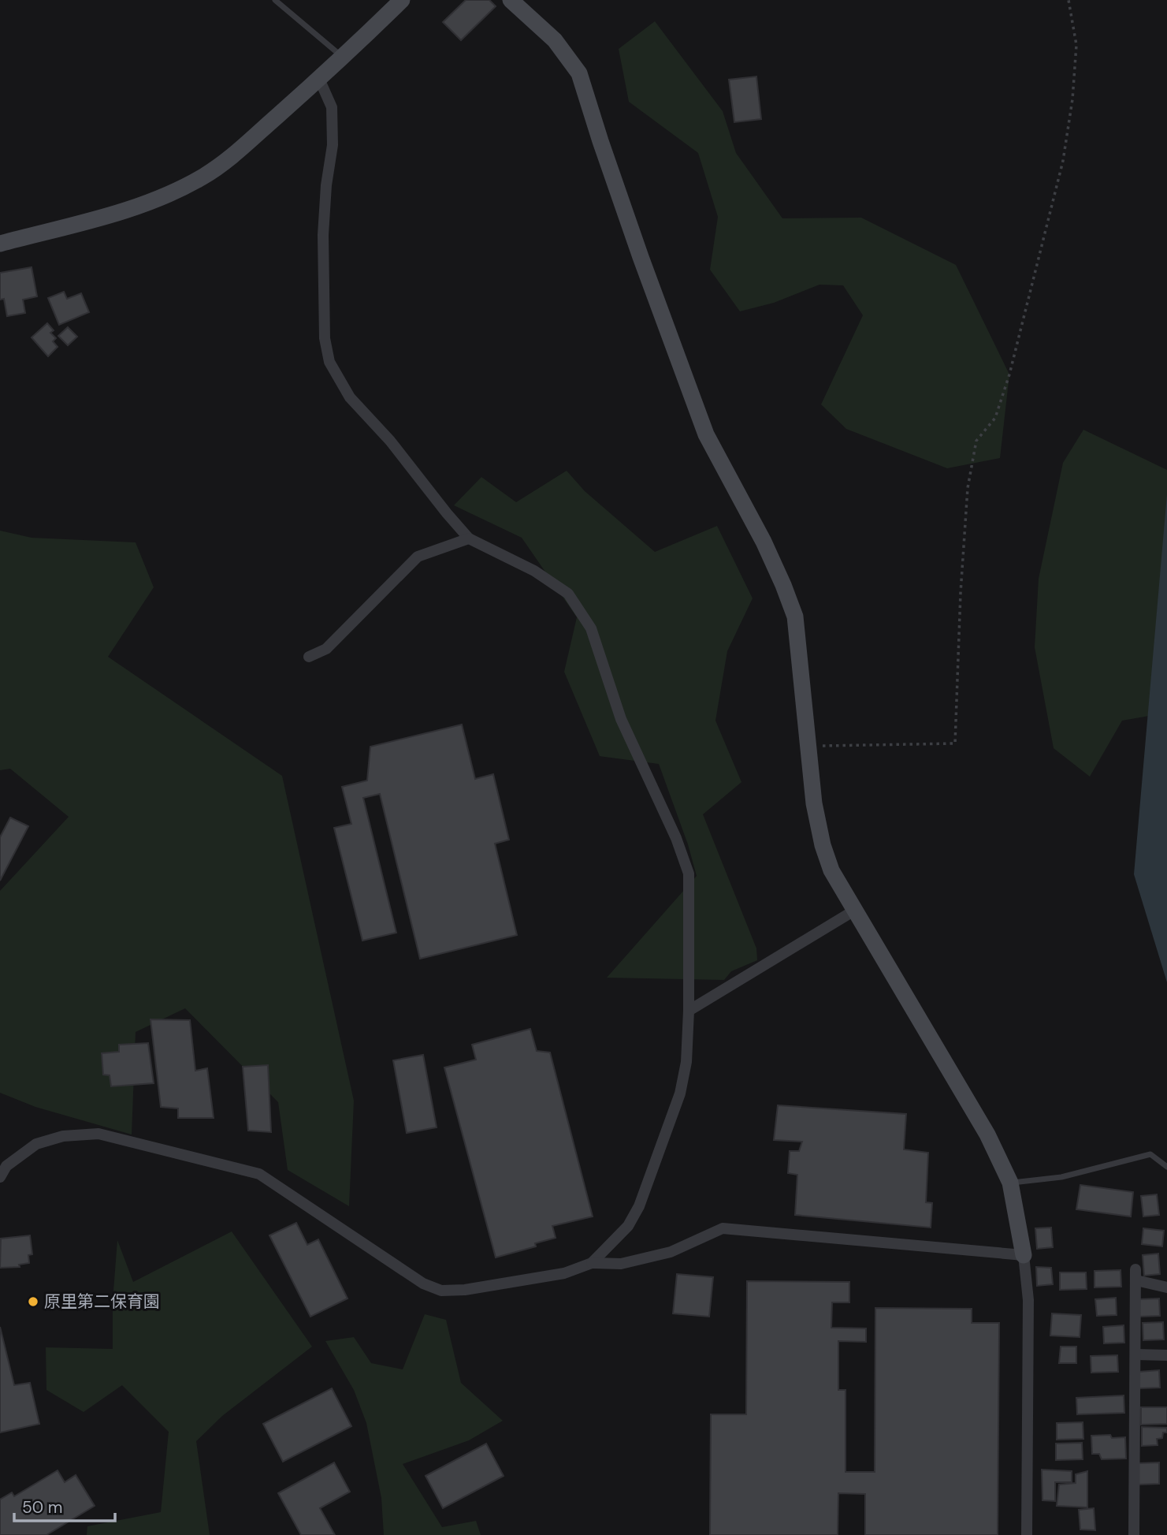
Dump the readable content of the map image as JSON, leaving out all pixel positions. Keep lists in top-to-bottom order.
{
  "places": ["原里第二保育園"],
  "scale_bar": "50 m"
}
